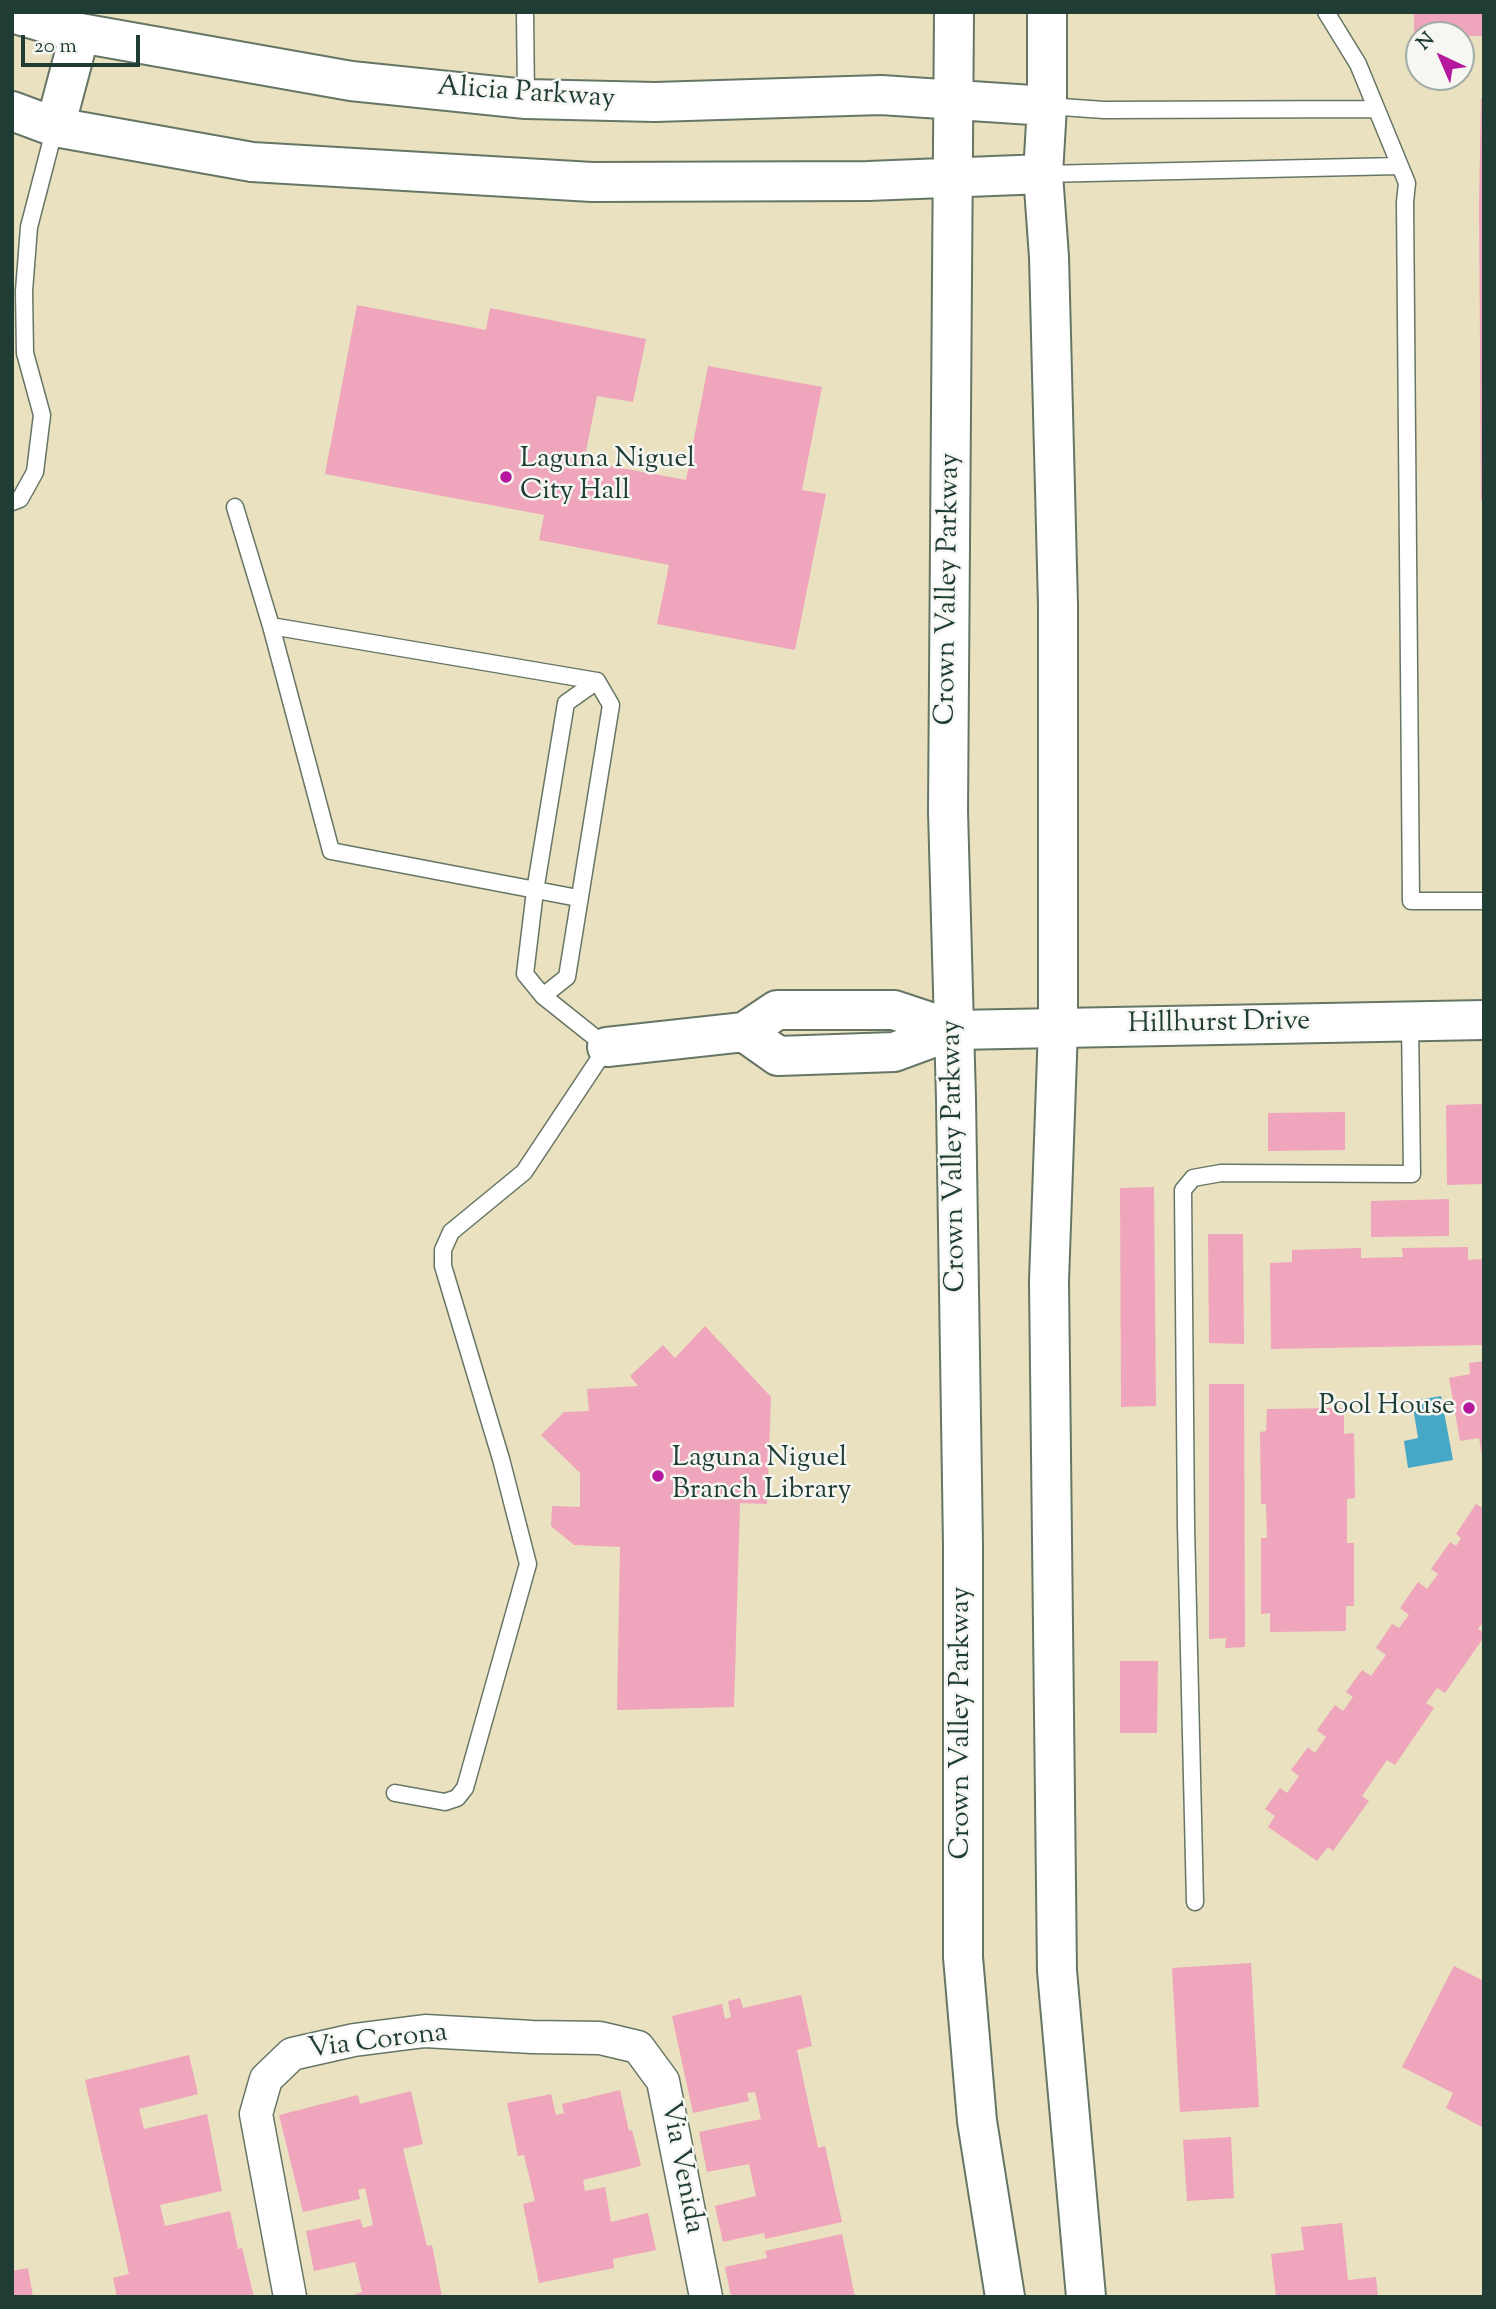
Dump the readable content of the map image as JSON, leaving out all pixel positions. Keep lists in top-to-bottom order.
{
  "streets": {
    "main road": ["Alicia Parkway", "Crown Valley Parkway", "Hillhurst Drive"],
    "street": ["Via Corona", "Via Venida"]
  },
  "crossings": [
    ["Alicia Parkway", "Crown Valley Parkway"],
    ["Crown Valley Parkway", "Hillhurst Drive"],
    ["Via Corona", "Via Venida"]
  ],
  "places": ["Laguna Niguel City Hall", "Pool House", "Laguna Niguel Branch Library"],
  "scale_bar": "20 m",
  "north": "top left"
}
